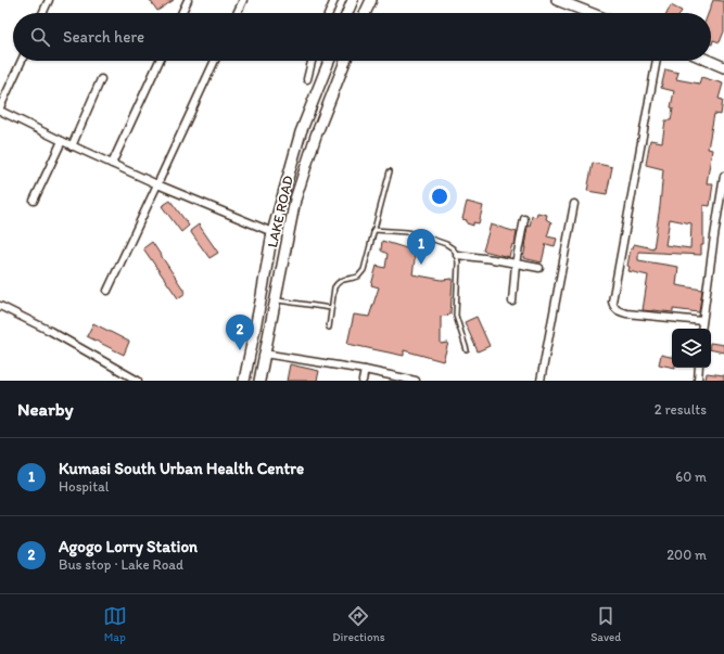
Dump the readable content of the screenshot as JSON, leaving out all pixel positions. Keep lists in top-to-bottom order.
{
  "streets": {
    "main road": ["LAKE ROAD"]
  },
  "page": {
    "search": "Search here",
    "pins": ["1", "2"],
    "heading": ["Nearby", "2 results"],
    "list": [
      {
        "mark": "1",
        "name": "Kumasi South Urban Health Centre",
        "note": "Hospital",
        "value": "60 m"
      },
      {
        "mark": "2",
        "name": "Agogo Lorry Station",
        "note": "Bus stop · Lake Road",
        "value": "200 m"
      }
    ],
    "nav": ["Map", "Directions", "Saved"]
  }
}
